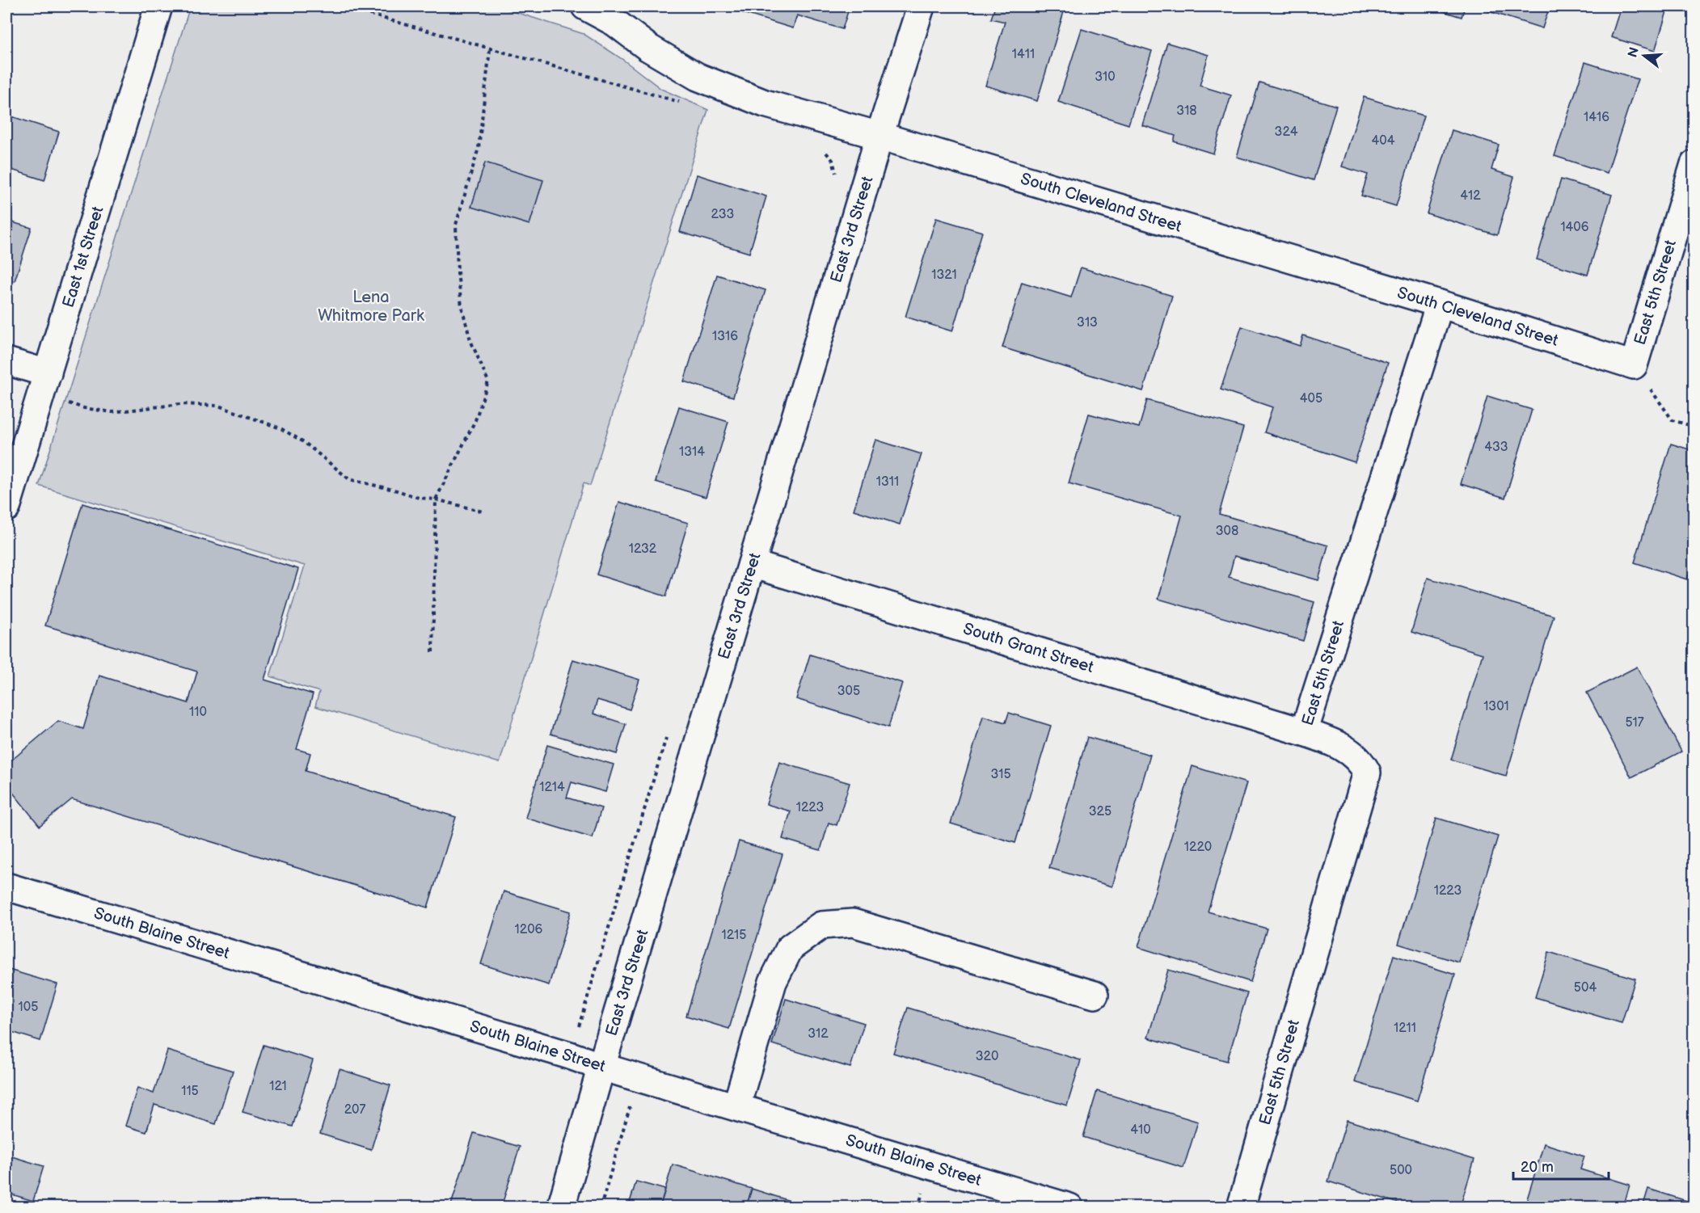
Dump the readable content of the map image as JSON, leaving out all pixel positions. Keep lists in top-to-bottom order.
{
  "streets": {
    "street": [
      "South Cleveland Street",
      "East 3rd Street",
      "East 1st Street",
      "East 5th Street",
      "South Grant Street",
      "South Blaine Street"
    ]
  },
  "crossings": [
    ["South Cleveland Street", "East 3rd Street"],
    ["South Cleveland Street", "East 5th Street"],
    ["East 3rd Street", "South Grant Street"],
    ["East 3rd Street", "South Blaine Street"],
    ["East 5th Street", "South Grant Street"]
  ],
  "parks": ["Lena Whitmore Park"],
  "house_numbers": [
    "1411",
    "310",
    "318",
    "1416",
    "324",
    "404",
    "412",
    "233",
    "1406",
    "1321",
    "313",
    "1316",
    "405",
    "433",
    "1314",
    "1311",
    "308",
    "1232",
    "305",
    "1301",
    "110",
    "517",
    "315",
    "1214",
    "1223",
    "325",
    "1220",
    "1223",
    "1206",
    "1215",
    "504",
    "105",
    "1211",
    "312",
    "320",
    "121",
    "115",
    "207",
    "410",
    "500"
  ],
  "scale_bar": "20 m",
  "north": "left"
}
